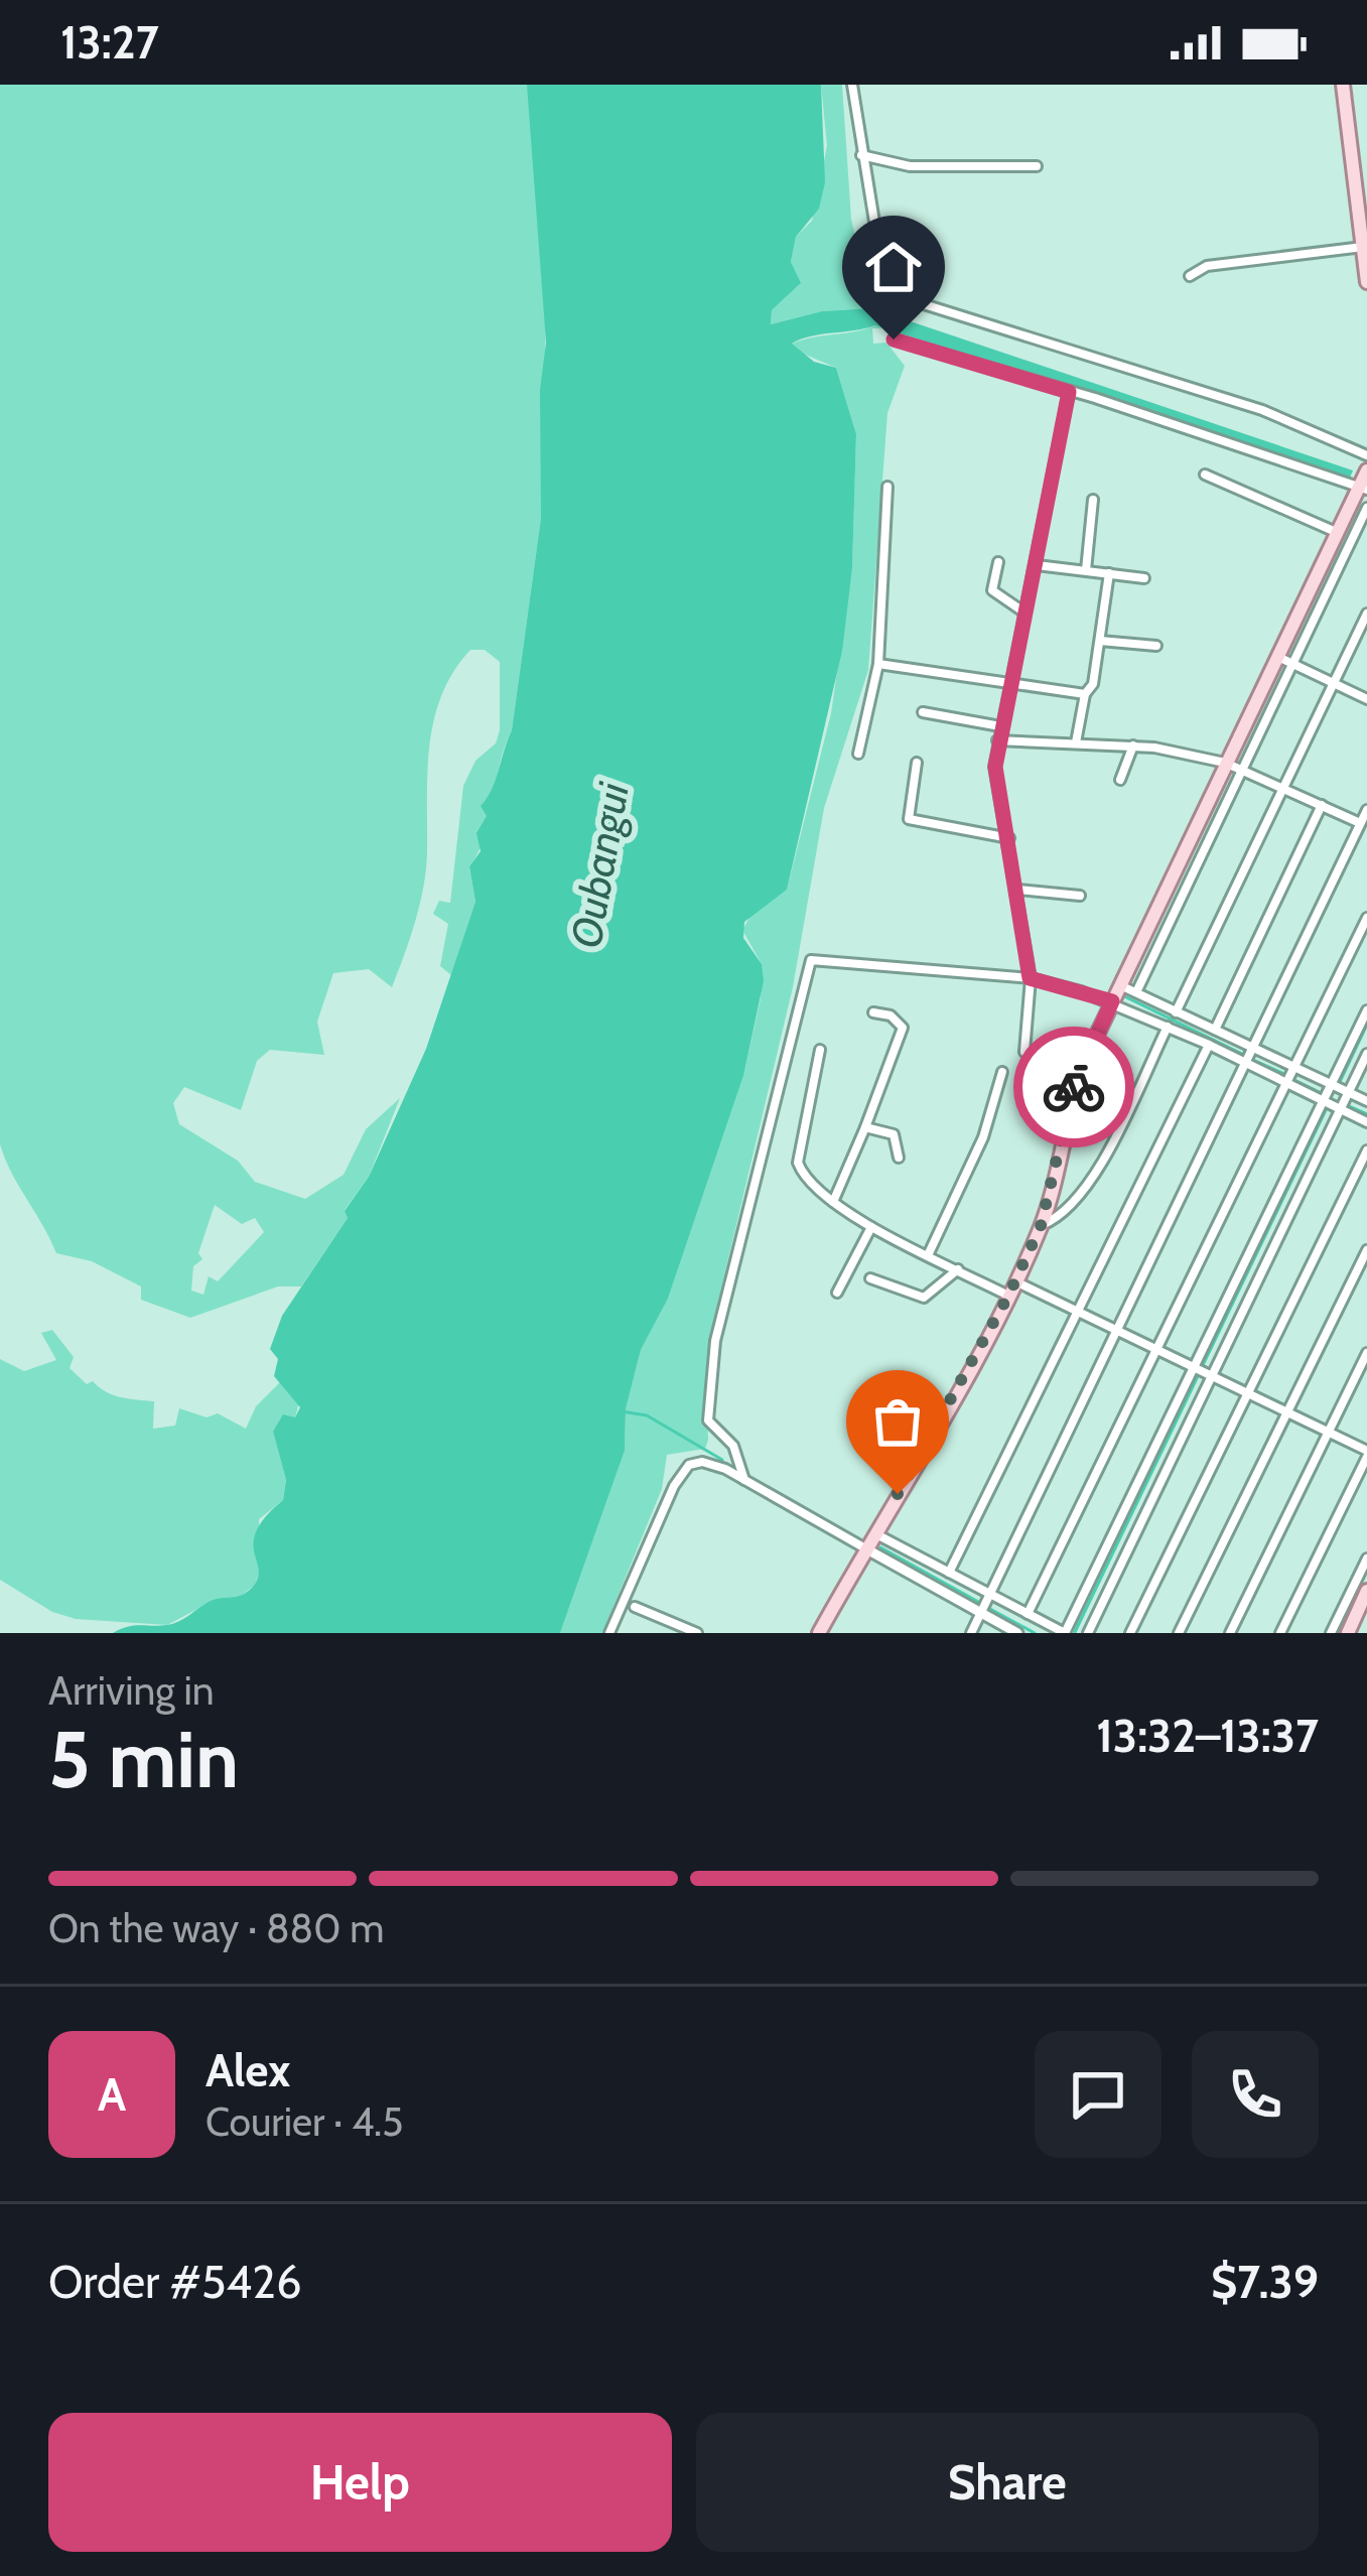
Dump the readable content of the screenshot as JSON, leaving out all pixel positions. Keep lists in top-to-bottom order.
{
  "water": ["Oubangui"],
  "page": {
    "status": "13:27",
    "heading": ["5 min", "Arriving in", "13:32–13:37"],
    "panel": [
      "Alex",
      "Courier · 4.5",
      "Order #5426",
      "$7.39"
    ],
    "bar": "On the way · 880 m",
    "round": "A",
    "buttons": ["Help", "Share"]
  }
}
